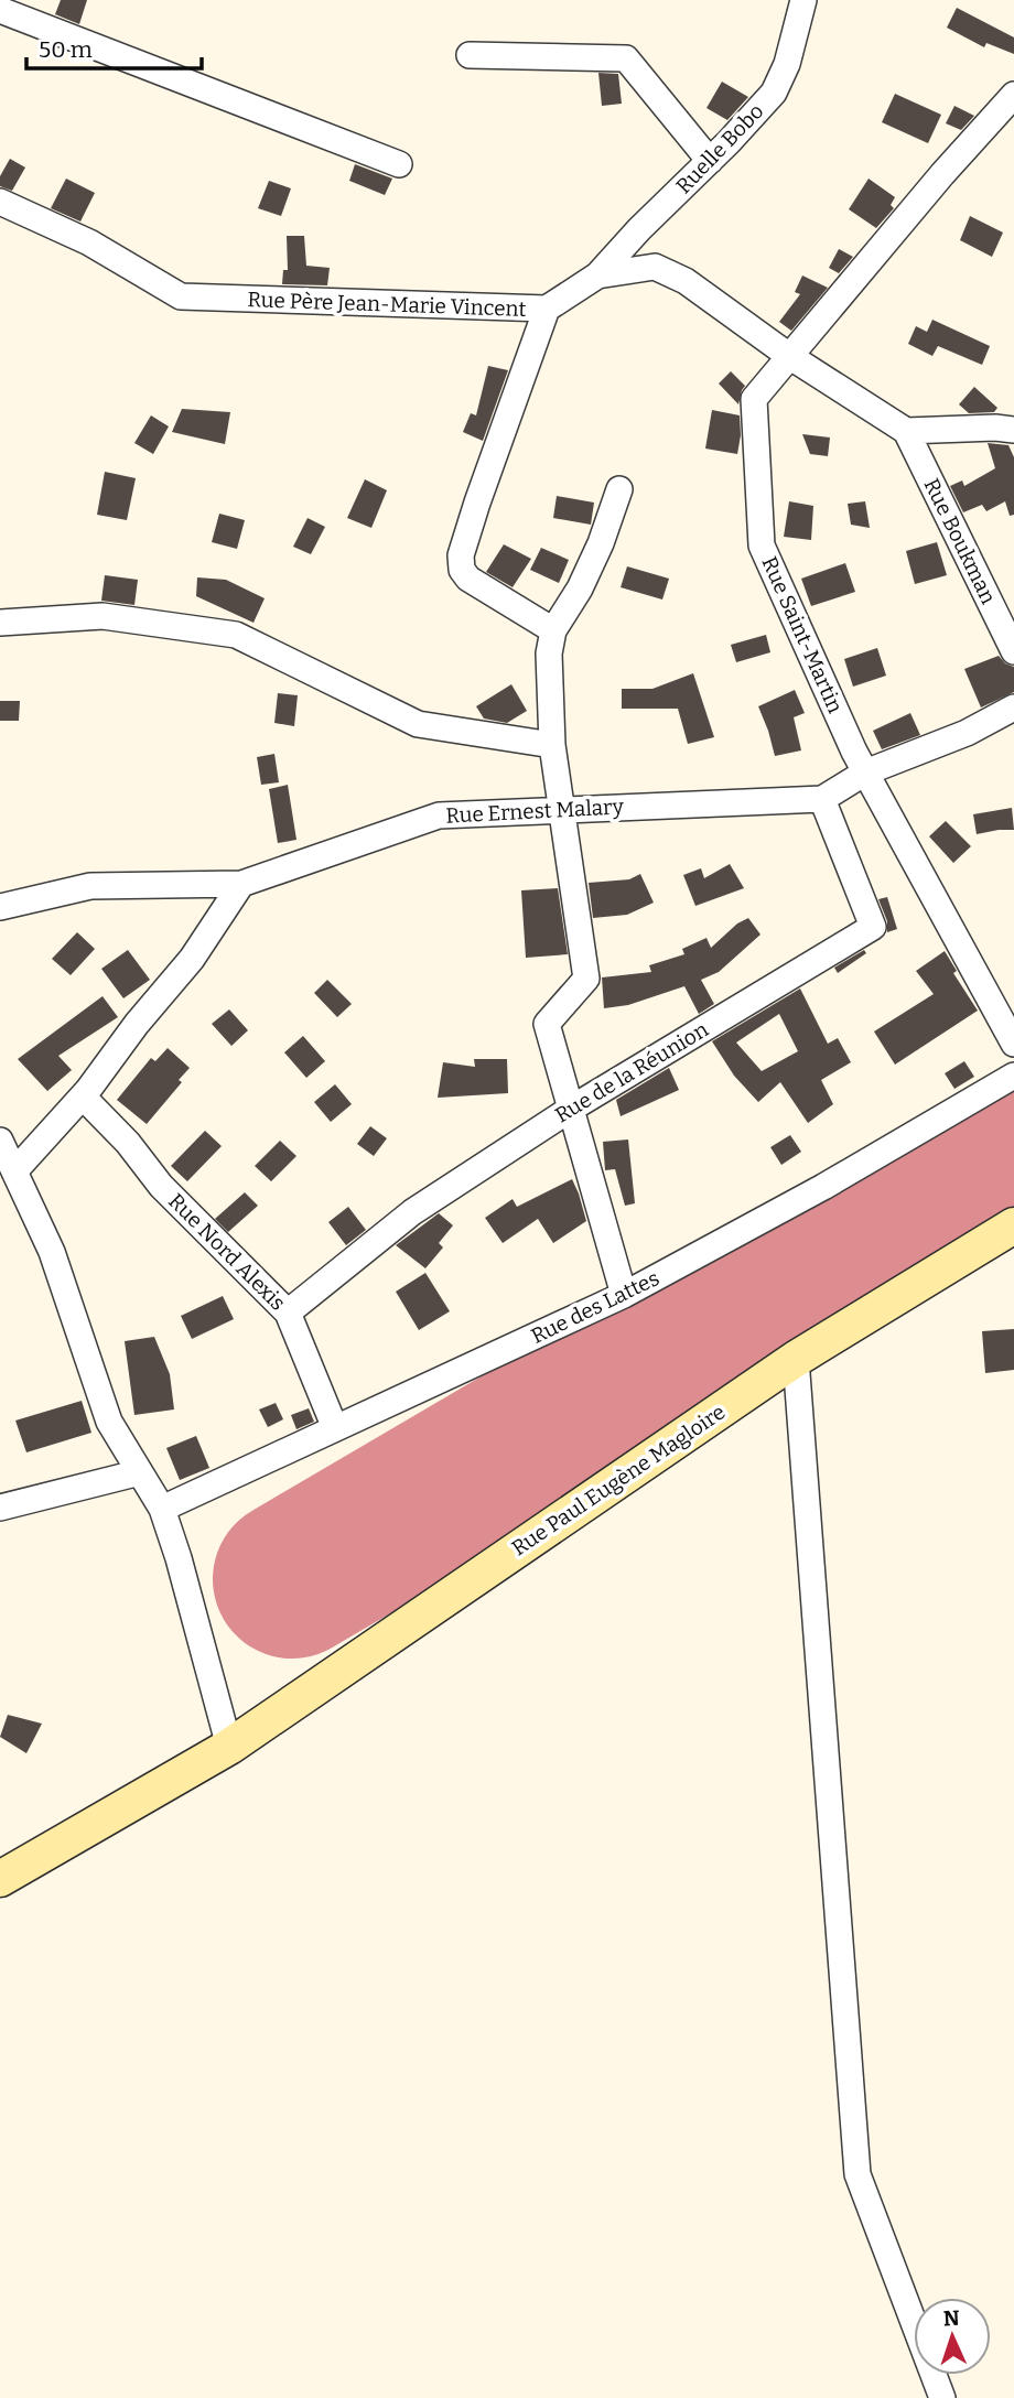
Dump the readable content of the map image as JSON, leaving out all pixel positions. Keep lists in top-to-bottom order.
{
  "streets": {
    "main road": ["Rue Paul Eugène Magloire"],
    "street": [
      "Ruelle Bobo",
      "Rue Père Jean-Marie Vincent",
      "Rue Boukman",
      "Rue Saint-Martin",
      "Rue Ernest Malary",
      "Rue de la Réunion",
      "Rue Nord Alexis",
      "Rue des Lattes"
    ]
  },
  "crossings": [
    ["Ruelle Bobo", "Rue Père Jean-Marie Vincent"],
    ["Rue Père Jean-Marie Vincent", "Rue Boukman"],
    ["Rue Père Jean-Marie Vincent", "Rue Saint-Martin"],
    ["Rue Saint-Martin", "Rue Ernest Malary"],
    ["Rue Ernest Malary", "Rue de la Réunion"],
    ["Rue de la Réunion", "Rue Nord Alexis"],
    ["Rue Nord Alexis", "Rue des Lattes"]
  ],
  "scale_bar": "50 m",
  "north": "top"
}
